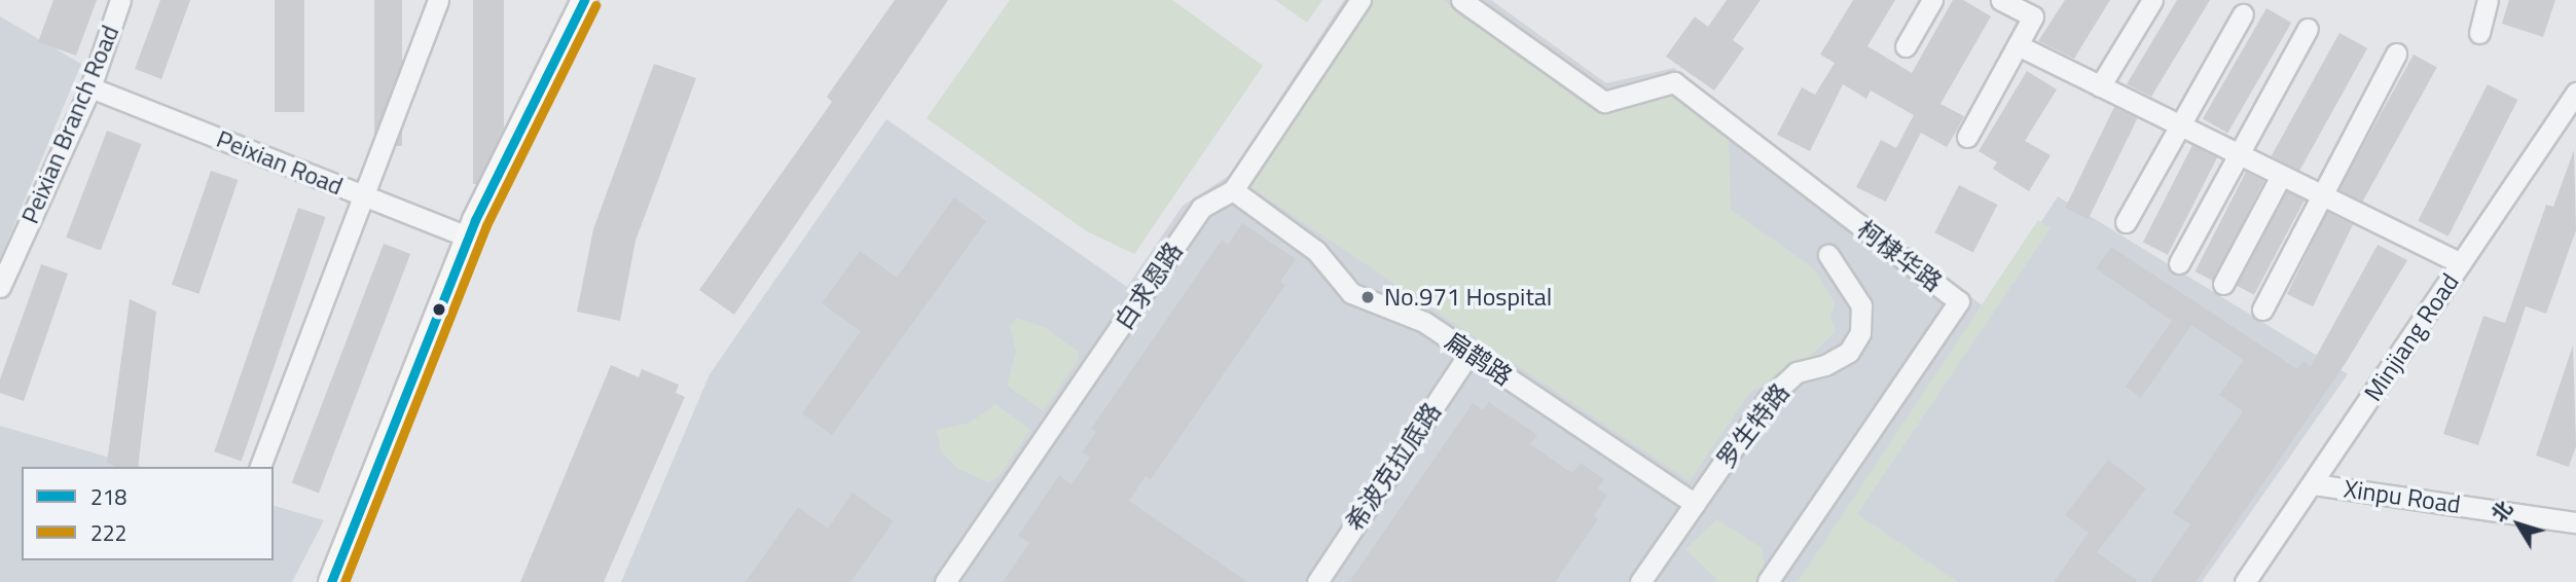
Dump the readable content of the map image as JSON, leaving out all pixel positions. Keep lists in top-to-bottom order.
{
  "streets": {
    "street": [
      "Peixian Branch Road",
      "Peixian Road",
      "柯棣华路",
      "白求恩路",
      "Minjiang Road",
      "扁鹊路",
      "罗生特路",
      "希波克拉底路",
      "Xinpu Road"
    ]
  },
  "crossings": [
    ["Peixian Branch Road", "Peixian Road"],
    ["白求恩路", "扁鹊路"],
    ["Minjiang Road", "Xinpu Road"],
    ["扁鹊路", "罗生特路"],
    ["扁鹊路", "希波克拉底路"]
  ],
  "places": ["No.971 Hospital"],
  "lines": ["transit line 218", "transit line 222"],
  "legend": ["218", "222"],
  "north": "top left"
}
